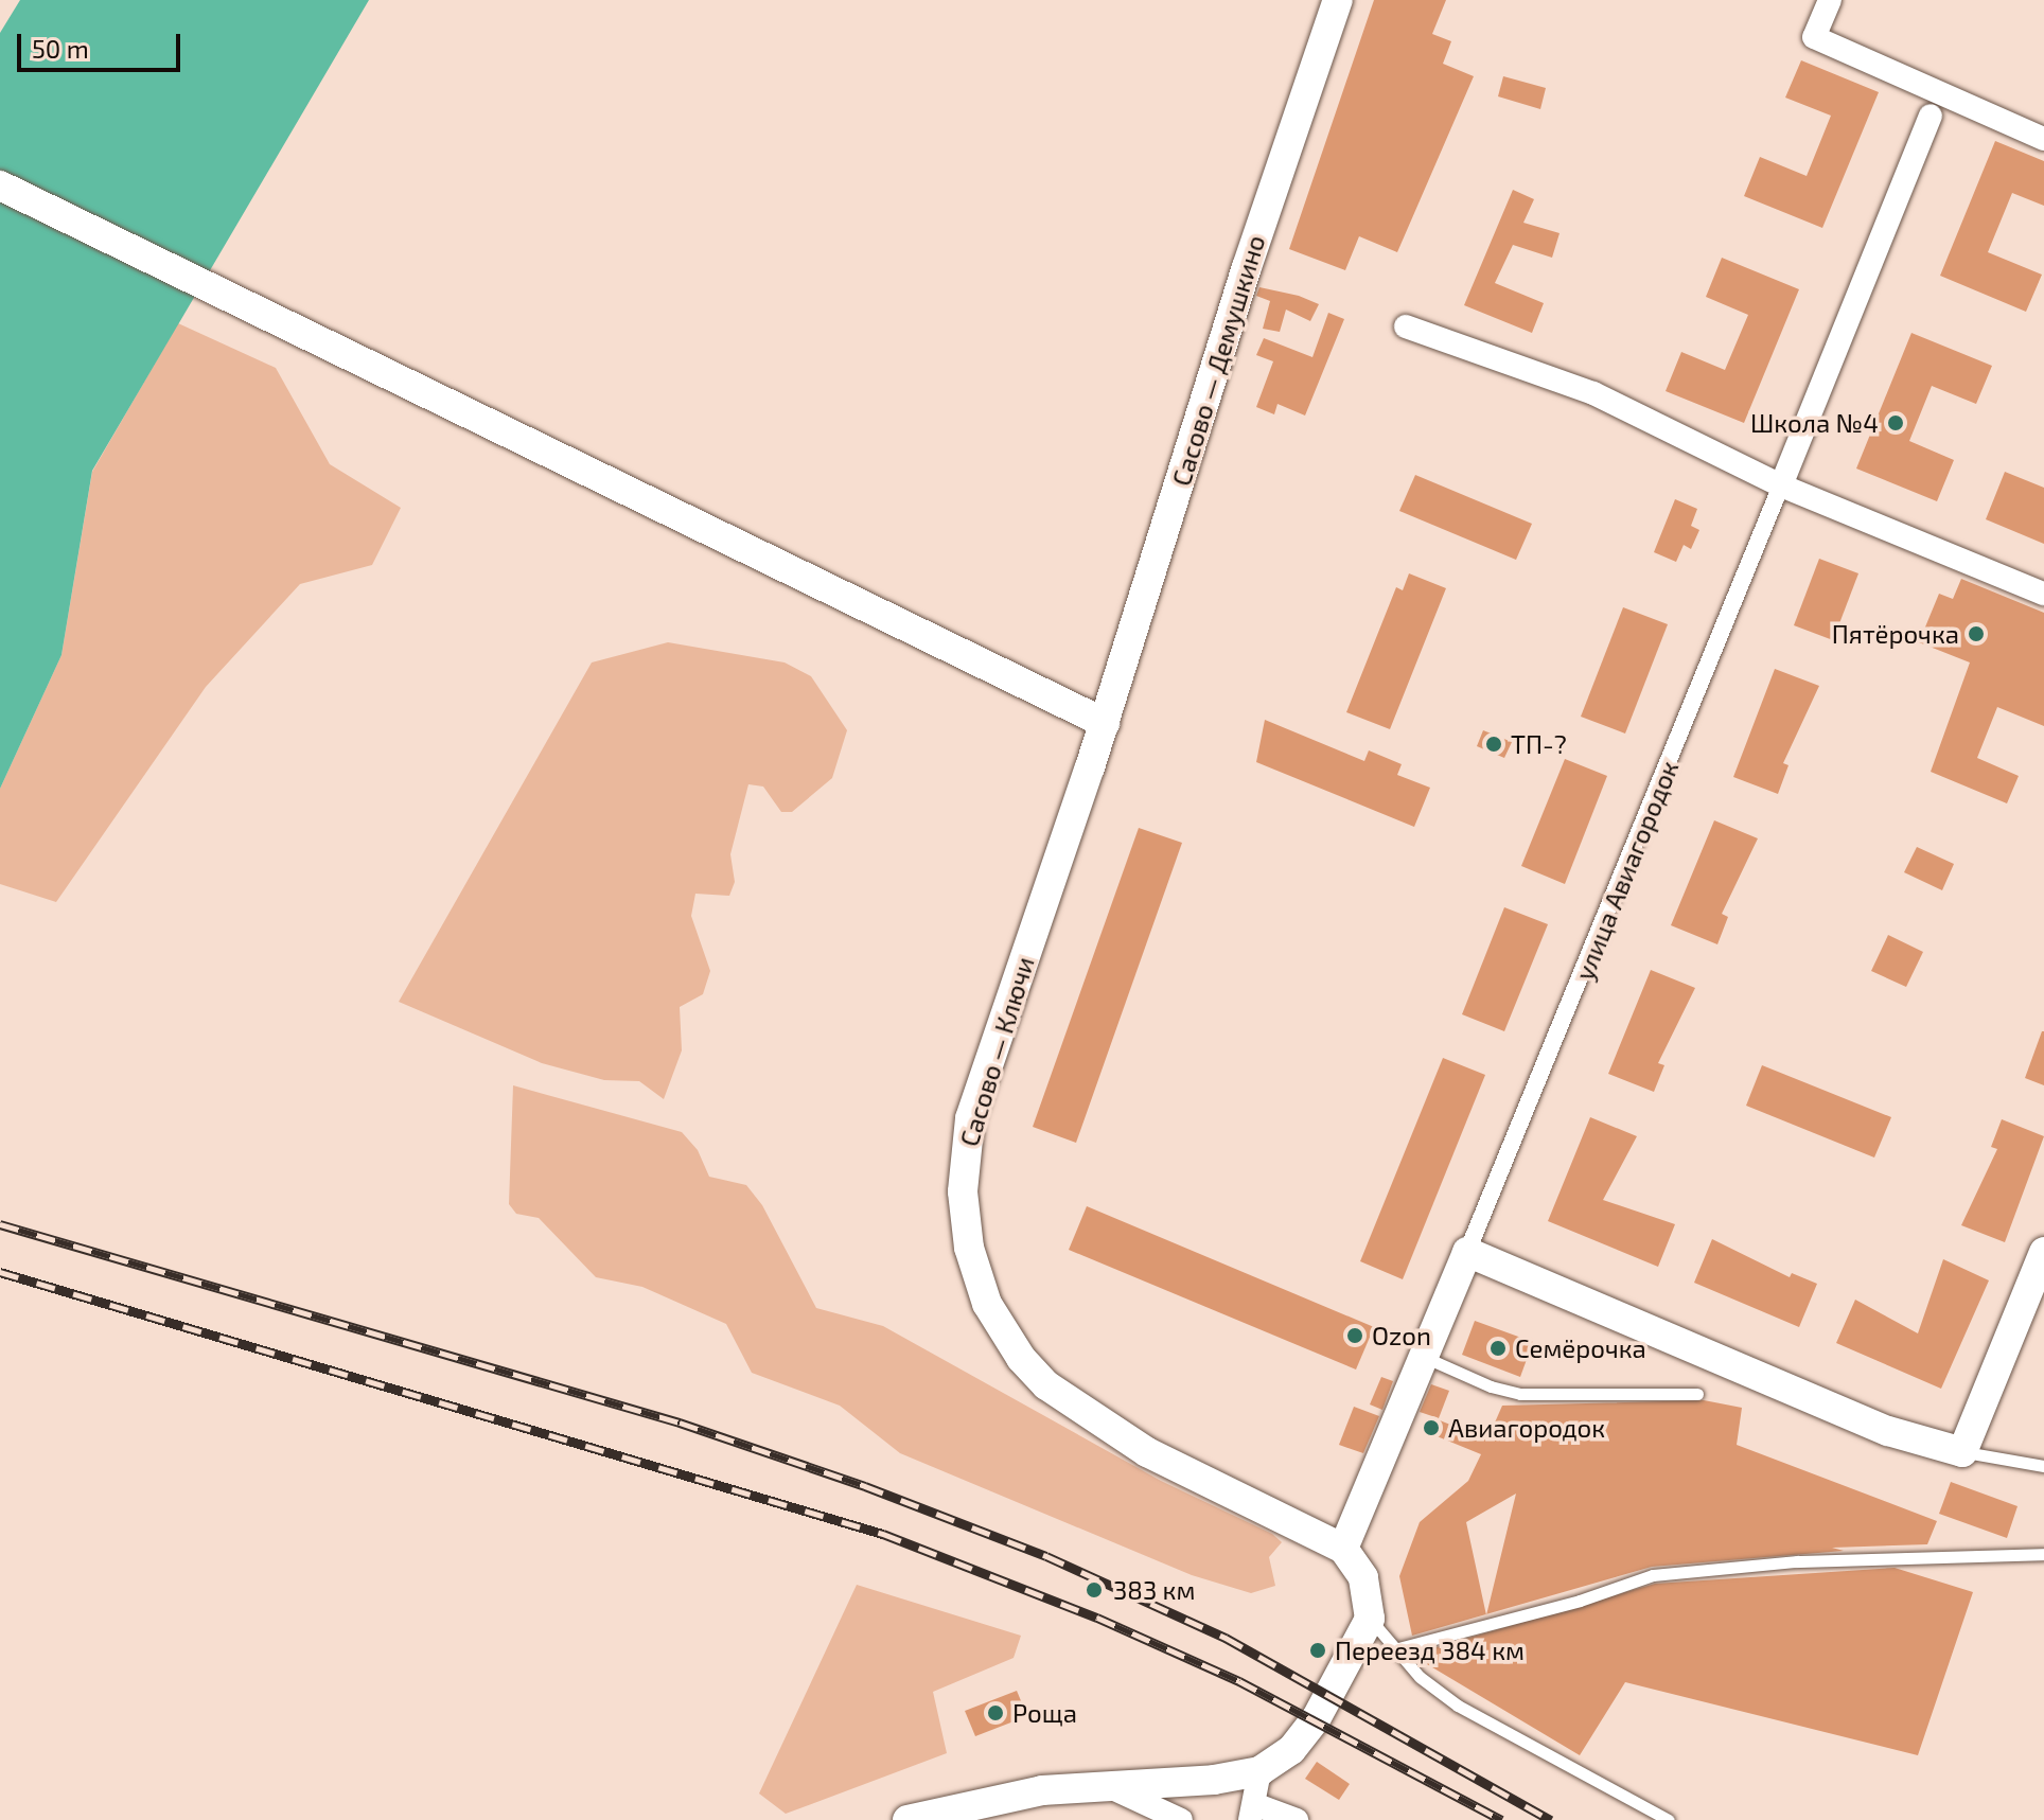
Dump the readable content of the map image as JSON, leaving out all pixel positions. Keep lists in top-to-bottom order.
{
  "streets": {
    "street": ["Сасово — Демушкино", "улица Авиагородок", "Сасово — Ключи"]
  },
  "crossings": [
    ["Сасово — Демушкино", "Сасово — Ключи"],
    ["улица Авиагородок", "Сасово — Ключи"]
  ],
  "places": [
    "Школа №4",
    "Пятёрочка",
    "ТП-?",
    "Ozon",
    "Семёрочка",
    "Авиагородок",
    "383 км",
    "Переезд 384 км",
    "Роща"
  ],
  "scale_bar": "50 m"
}
